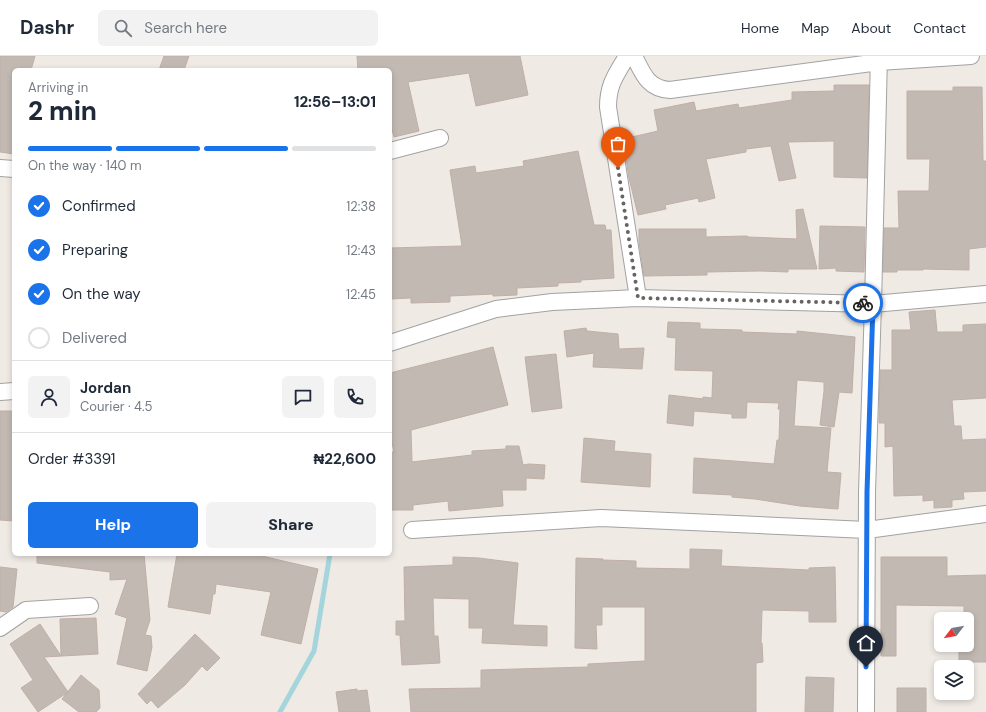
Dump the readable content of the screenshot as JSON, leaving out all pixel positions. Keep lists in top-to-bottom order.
{
  "north": "bottom left",
  "page": {
    "header": "Dashr",
    "search": "Search here",
    "nav": [
      "Home",
      "Map",
      "About",
      "Contact"
    ],
    "heading": ["2 min", "Arriving in", "12:56–13:01"],
    "panel": [
      "Jordan",
      "Courier · 4.5",
      "Order #3391",
      "₦22,600"
    ],
    "bar": "On the way · 140 m",
    "list": [
      ["Confirmed", "12:38"],
      ["Preparing", "12:43"],
      ["On the way", "12:45"],
      "Delivered"
    ],
    "buttons": ["Help", "Share"]
  }
}
